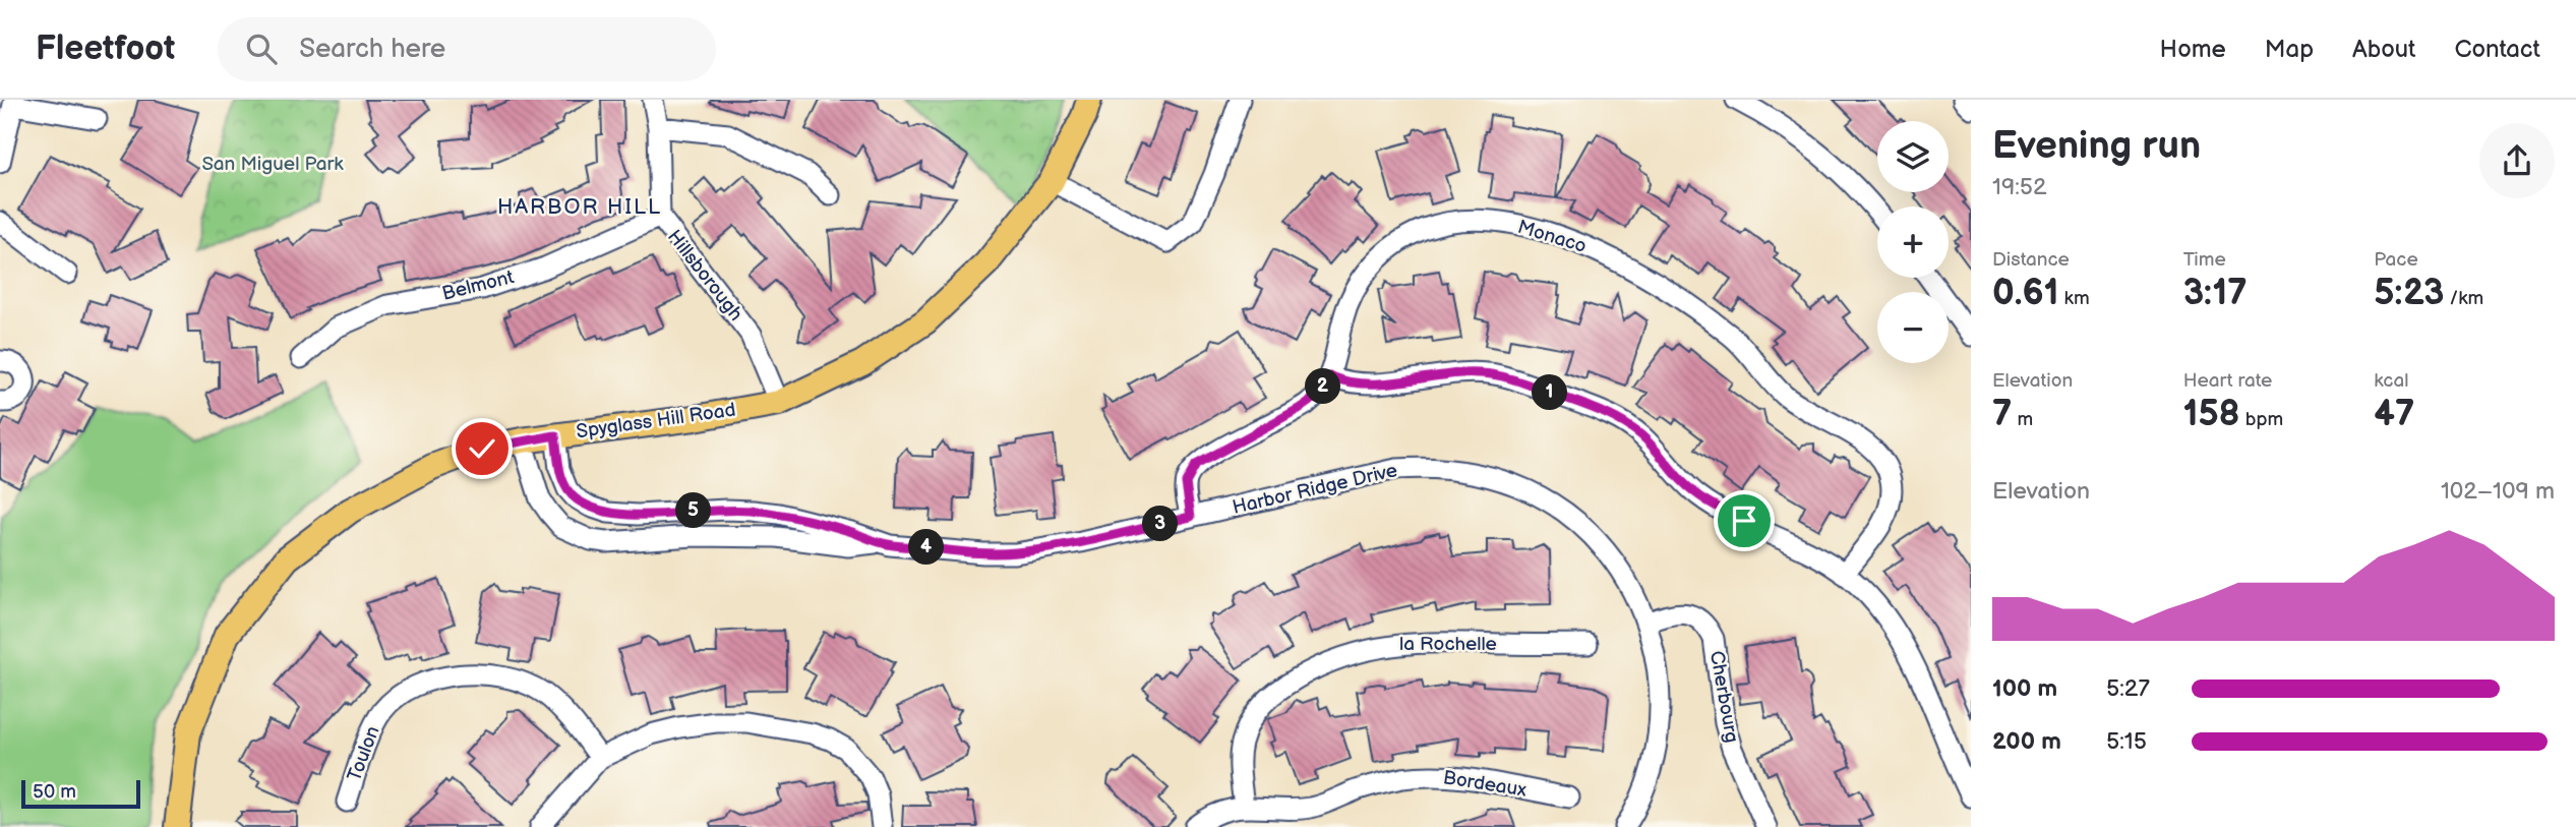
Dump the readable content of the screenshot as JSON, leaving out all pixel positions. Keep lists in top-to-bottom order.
{
  "streets": {
    "main road": ["Spyglass Hill Road"],
    "street": [
      "Monaco",
      "Hillsborough",
      "Belmont",
      "Harbor Ridge Drive",
      "la Rochelle",
      "Cherbourg",
      "Toulon",
      "Bordeaux"
    ]
  },
  "crossings": [
    ["Monaco", "Harbor Ridge Drive"],
    ["Hillsborough", "Belmont"],
    ["Hillsborough", "Spyglass Hill Road"],
    ["Spyglass Hill Road", "Harbor Ridge Drive"],
    ["Harbor Ridge Drive", "Cherbourg"],
    ["la Rochelle", "Bordeaux"]
  ],
  "districts": ["HARBOR HILL"],
  "parks": ["San Miguel Park"],
  "scale_bar": "50 m",
  "page": {
    "header": "Fleetfoot",
    "search": "Search here",
    "nav": [
      "Home",
      "Map",
      "About",
      "Contact"
    ],
    "heading": ["Evening run", "19:52"],
    "map_buttons": ["+", "−"],
    "stats": [
      ["Distance", "0.61 km"],
      ["Time", "3:17"],
      ["Pace", "5:23 /km"],
      ["Elevation", "7 m"],
      ["Heart rate", "158 bpm"],
      ["kcal", "47"]
    ],
    "pins": [
      "2",
      "1",
      "5",
      "3",
      "4"
    ],
    "chart": ["Elevation", "102–109 m"],
    "list": [
      {
        "name": "100 m",
        "note": "5:27"
      },
      {
        "name": "200 m",
        "note": "5:15"
      }
    ],
    "scale": "50 m"
  }
}
